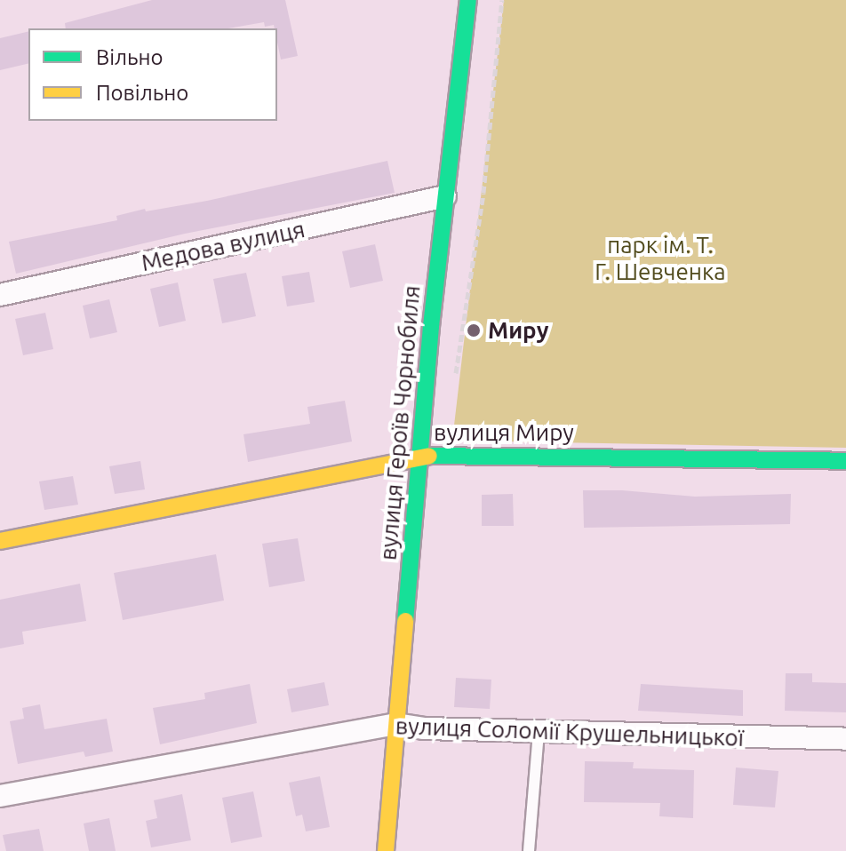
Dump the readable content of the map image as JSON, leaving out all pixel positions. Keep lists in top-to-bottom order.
{
  "streets": {
    "street": [
      "Медова вулиця",
      "вулиця Героїв Чорнобиля",
      "вулиця Миру",
      "вулиця Соломії Крушельницької"
    ]
  },
  "crossings": [
    ["Медова вулиця", "вулиця Героїв Чорнобиля"],
    ["вулиця Героїв Чорнобиля", "вулиця Миру"],
    ["вулиця Героїв Чорнобиля", "вулиця Соломії Крушельницької"]
  ],
  "parks": ["парк ім. Т. Г. Шевченка"],
  "places": ["Миру"],
  "legend": ["Вільно", "Повільно"]
}
